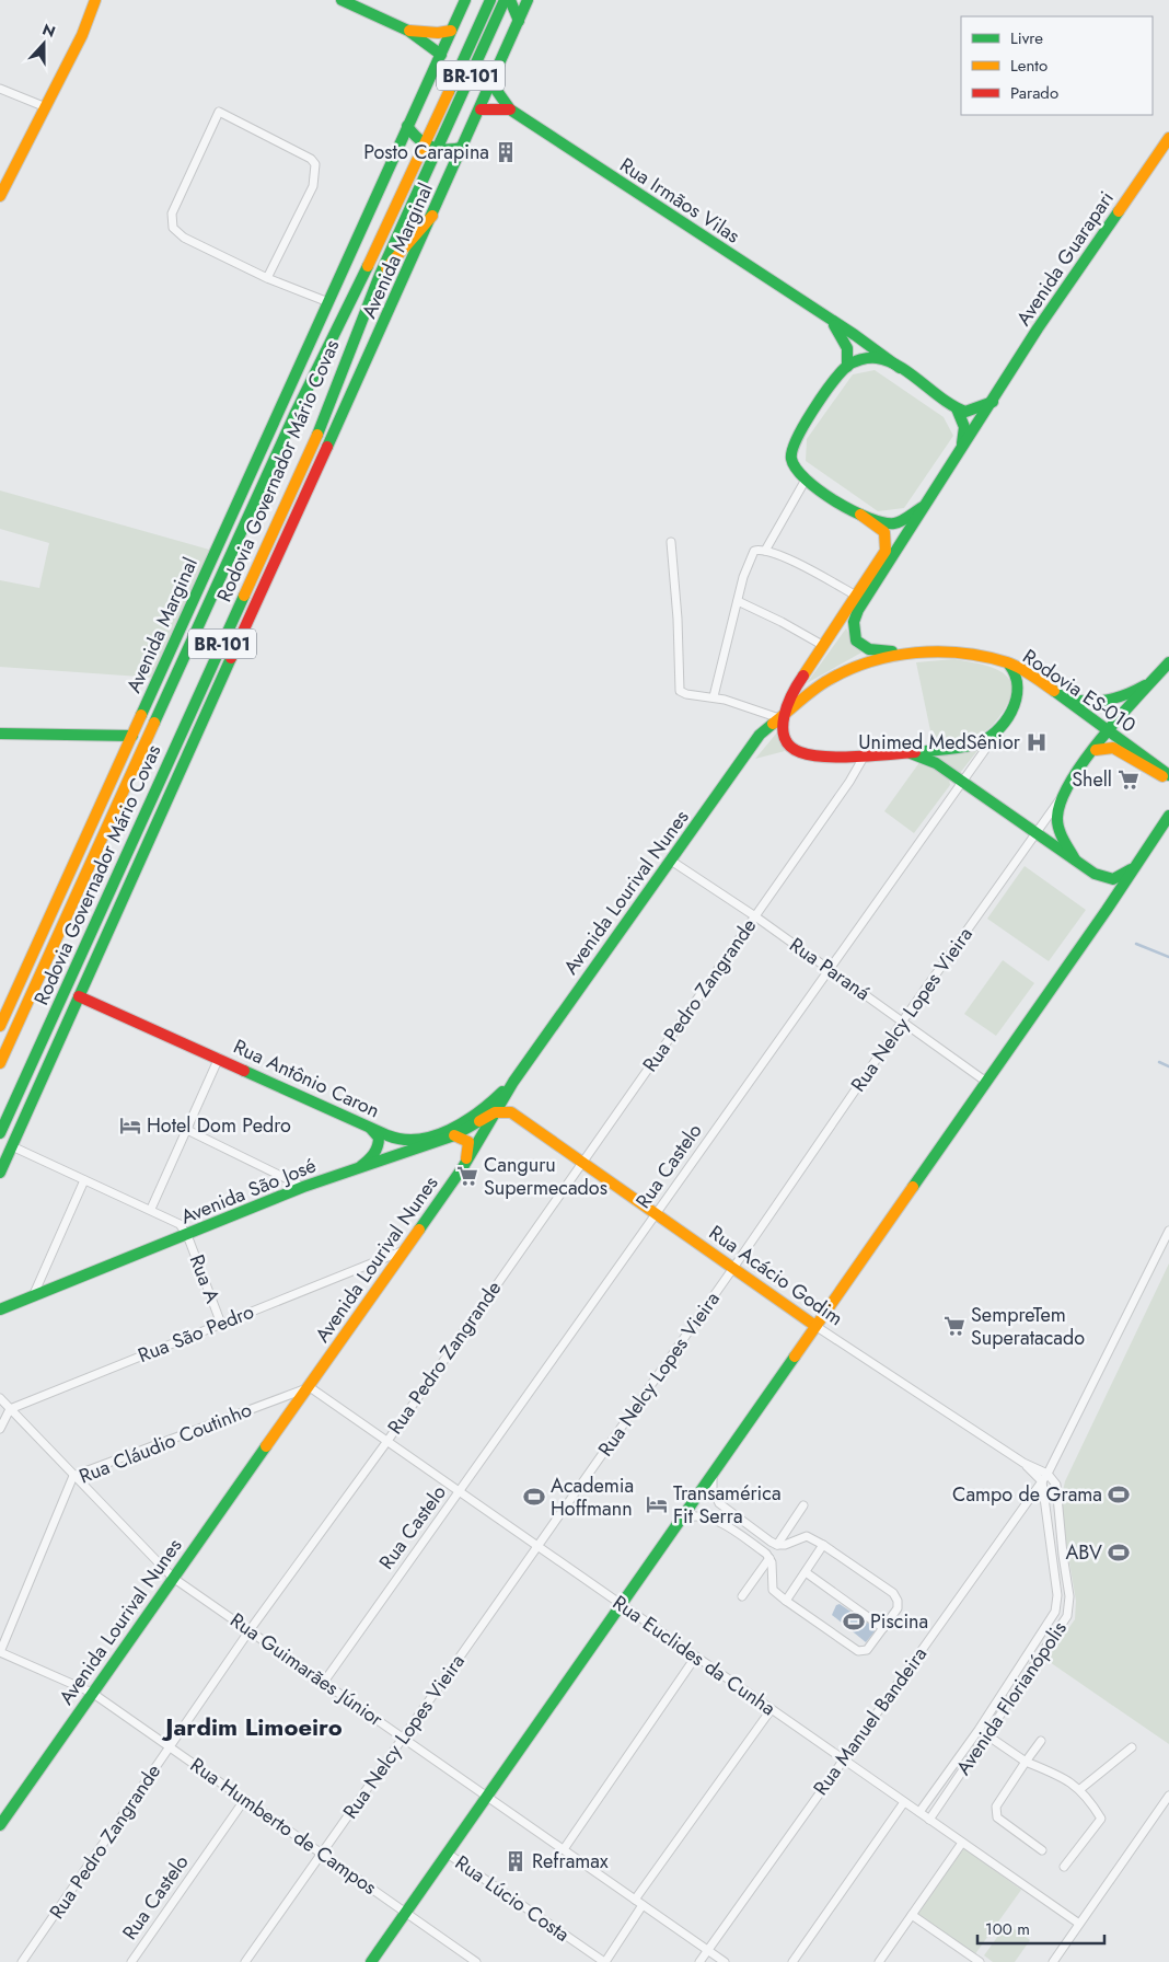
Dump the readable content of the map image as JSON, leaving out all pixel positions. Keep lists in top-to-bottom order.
{
  "streets": {
    "street": [
      "BR-101",
      "Rua Irmãos Vilas",
      "Avenida Marginal",
      "Avenida Guarapari",
      "Rodovia Governador Mário Covas",
      "Rodovia ES-010",
      "Avenida Lourival Nunes",
      "Rua Paraná",
      "Rua Pedro Zangrande",
      "Rua Nelcy Lopes Vieira",
      "Rua Antônio Caron",
      "Rua Castelo",
      "Avenida São José",
      "Rua Acácio Godim",
      "Rua A",
      "Rua São Pedro",
      "Rua Cláudio Coutinho",
      "Rua Euclides da Cunha",
      "Rua Guimarães Júnior",
      "Avenida Florianópolis",
      "Rua Manuel Bandeira",
      "Rua Humberto de Campos",
      "Rua Lúcio Costa"
    ]
  },
  "crossings": [
    ["Rua Irmãos Vilas", "Avenida Marginal"],
    ["Rua Irmãos Vilas", "Avenida Guarapari"],
    ["Avenida Marginal", "Rua Antônio Caron"],
    ["Rodovia ES-010", "Avenida Lourival Nunes"],
    ["Rodovia ES-010", "Rua Castelo"],
    ["Avenida Lourival Nunes", "Rua Paraná"],
    ["Avenida Lourival Nunes", "Rua Antônio Caron"],
    ["Avenida Lourival Nunes", "Avenida São José"],
    ["Avenida Lourival Nunes", "Rua São Pedro"],
    ["Avenida Lourival Nunes", "Rua Cláudio Coutinho"],
    ["Avenida Lourival Nunes", "Rua Euclides da Cunha"],
    ["Avenida Lourival Nunes", "Rua Guimarães Júnior"],
    ["Avenida Lourival Nunes", "Rua Humberto de Campos"],
    ["Rua Paraná", "Rua Pedro Zangrande"],
    ["Rua Paraná", "Rua Nelcy Lopes Vieira"],
    ["Rua Paraná", "Rua Castelo"],
    ["Rua Pedro Zangrande", "Rua Acácio Godim"],
    ["Rua Pedro Zangrande", "Rua Euclides da Cunha"],
    ["Rua Pedro Zangrande", "Rua Guimarães Júnior"],
    ["Rua Pedro Zangrande", "Rua Humberto de Campos"],
    ["Rua Nelcy Lopes Vieira", "Rua Acácio Godim"],
    ["Rua Nelcy Lopes Vieira", "Rua Euclides da Cunha"],
    ["Rua Nelcy Lopes Vieira", "Rua Guimarães Júnior"],
    ["Rua Nelcy Lopes Vieira", "Rua Humberto de Campos"],
    ["Rua Castelo", "Rua Acácio Godim"],
    ["Rua Castelo", "Rua Euclides da Cunha"],
    ["Rua Castelo", "Rua Guimarães Júnior"],
    ["Rua Castelo", "Rua Humberto de Campos"],
    ["Avenida São José", "Rua Acácio Godim"],
    ["Avenida São José", "Rua A"],
    ["Rua Acácio Godim", "Avenida Florianópolis"],
    ["Rua Acácio Godim", "Rua Manuel Bandeira"],
    ["Rua A", "Rua São Pedro"],
    ["Rua São Pedro", "Rua Guimarães Júnior"],
    ["Rua Cláudio Coutinho", "Rua Euclides da Cunha"],
    ["Rua Cláudio Coutinho", "Rua Guimarães Júnior"],
    ["Rua Cláudio Coutinho", "Rua Humberto de Campos"],
    ["Rua Euclides da Cunha", "Avenida Florianópolis"],
    ["Rua Euclides da Cunha", "Rua Manuel Bandeira"],
    ["Rua Guimarães Júnior", "Rua Manuel Bandeira"],
    ["Avenida Florianópolis", "Rua Manuel Bandeira"]
  ],
  "districts": ["Jardim Limoeiro"],
  "places": {
    "building": ["Posto Carapina", "Reframax"],
    "hospital": ["Unimed MedSênior"],
    "supermarket": ["Shell", "Canguru Supermecados", "SempreTem Superatacado"],
    "hotel": ["Hotel Dom Pedro", "Transamérica Fit Serra"],
    "sports": [
      "Campo de Grama",
      "Academia Hoffmann",
      "ABV",
      "Piscina"
    ]
  },
  "legend": ["Livre", "Lento", "Parado"],
  "scale_bar": "100 m",
  "north": "top"
}
